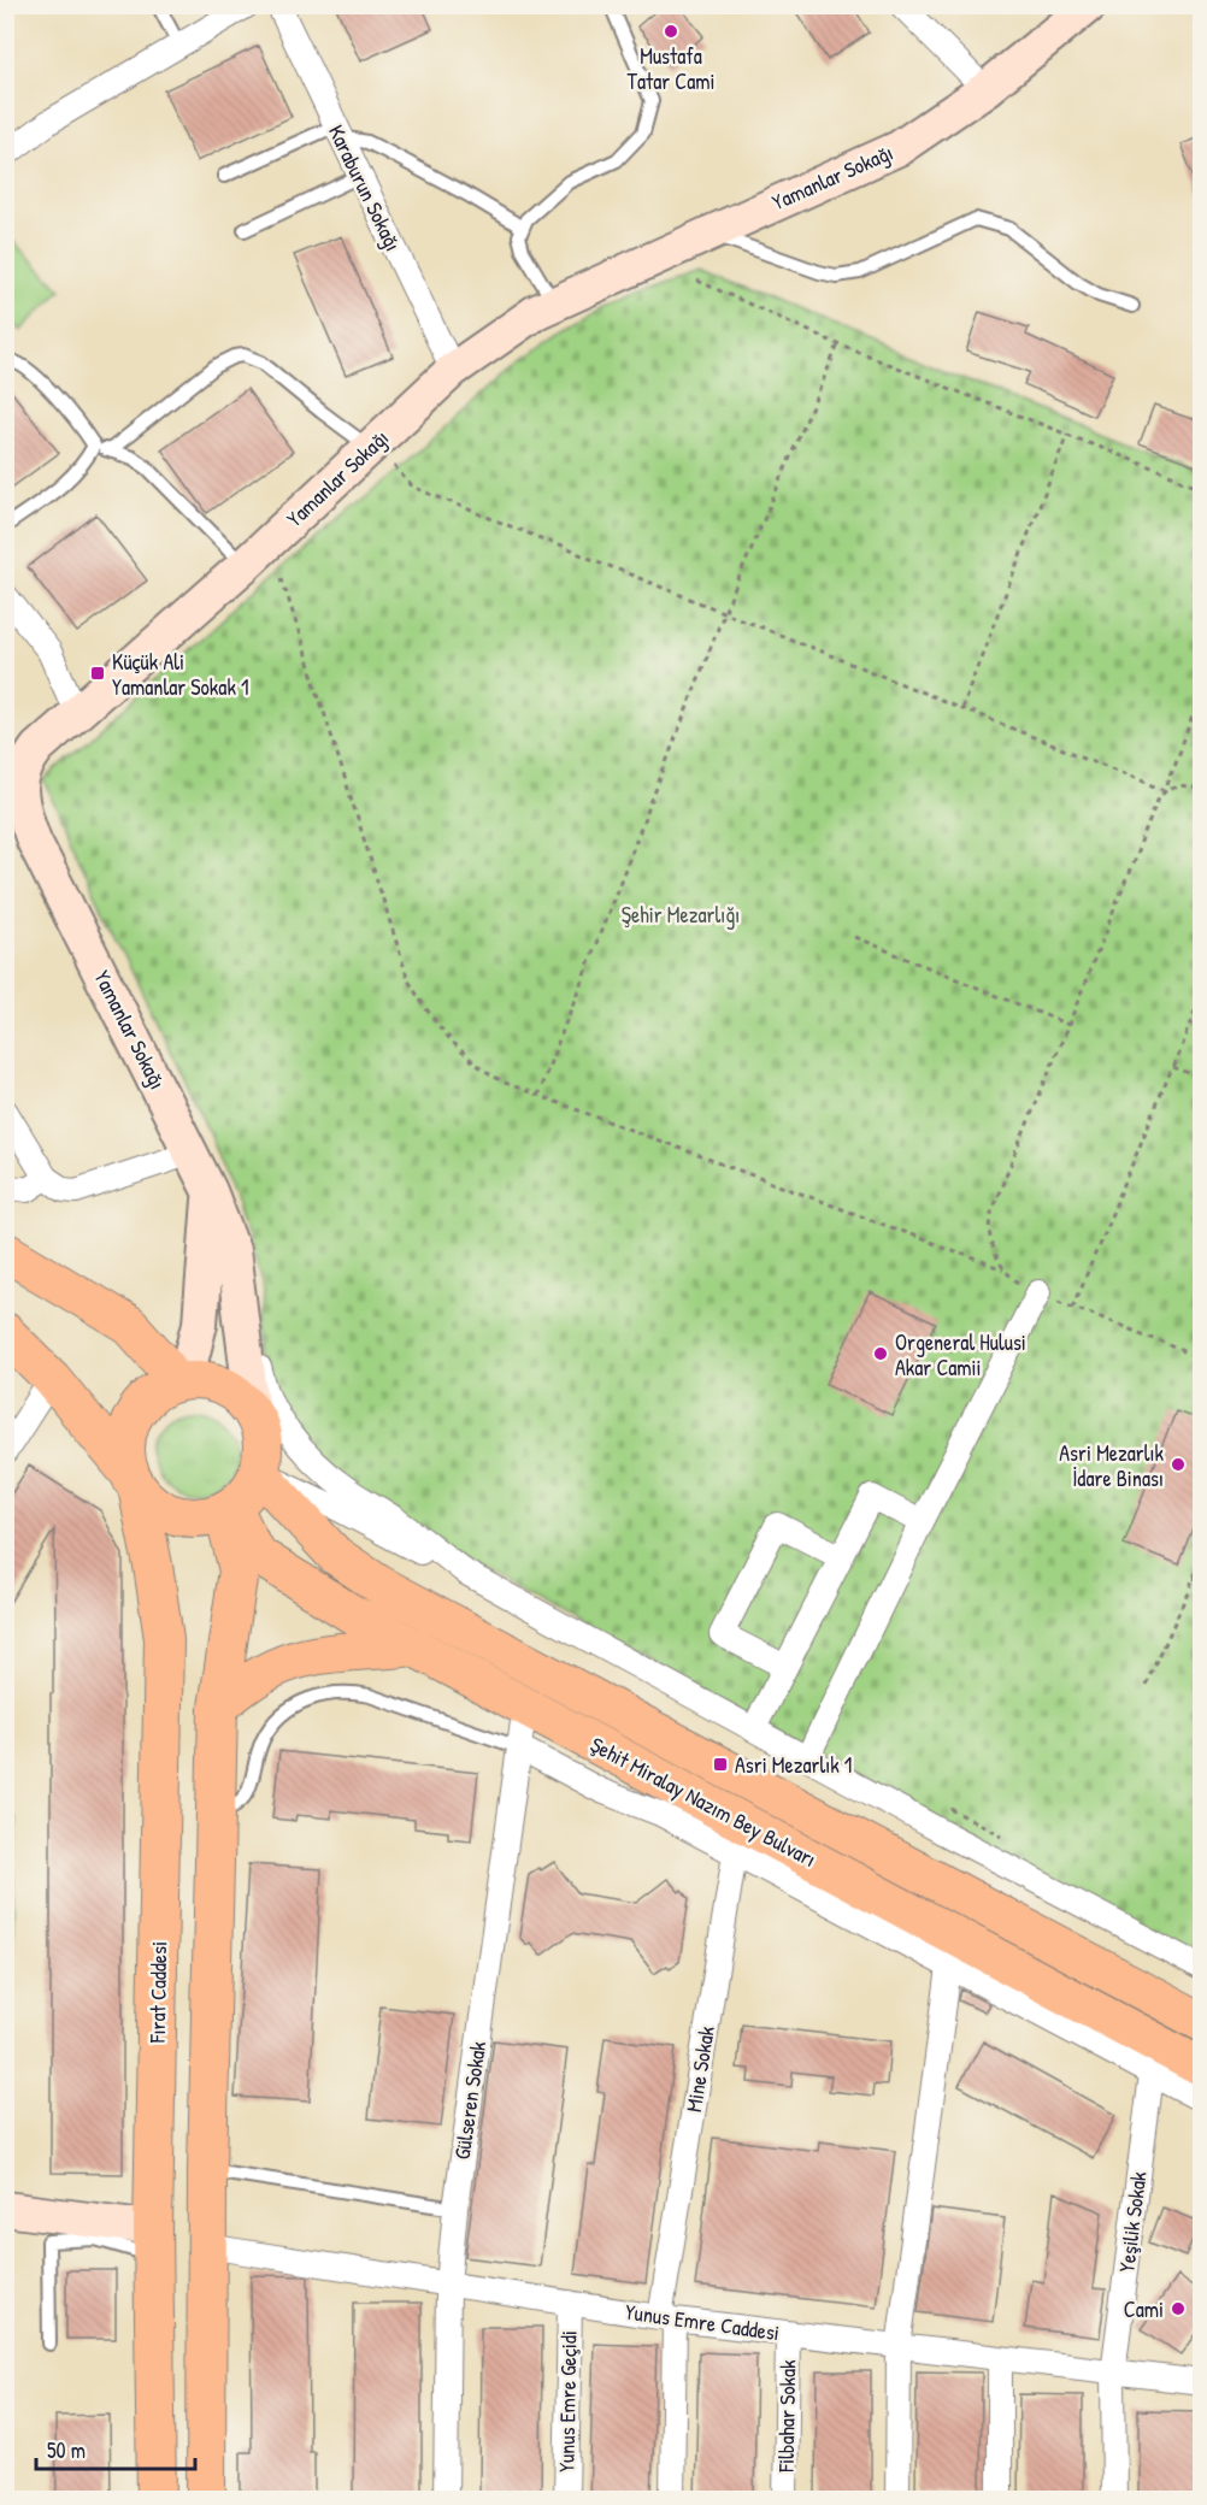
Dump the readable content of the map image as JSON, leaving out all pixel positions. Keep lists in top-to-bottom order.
{
  "streets": {
    "main road": ["Şehit Miralay Nazım Bey Bulvarı", "Fırat Caddesi"],
    "street": [
      "Yamanlar Sokağı",
      "Karaburun Sokağı",
      "Mine Sokak",
      "Gülseren Sokak",
      "Yeşilik Sokak",
      "Yunus Emre Caddesi",
      "Yunus Emre Geçidi",
      "Filbahar Sokak"
    ]
  },
  "crossings": [
    ["Yamanlar Sokağı", "Karaburun Sokağı"],
    ["Yamanlar Sokağı", "Şehit Miralay Nazım Bey Bulvarı"],
    ["Yamanlar Sokağı", "Fırat Caddesi"],
    ["Şehit Miralay Nazım Bey Bulvarı", "Fırat Caddesi"],
    ["Şehit Miralay Nazım Bey Bulvarı", "Mine Sokak"],
    ["Şehit Miralay Nazım Bey Bulvarı", "Gülseren Sokak"],
    ["Mine Sokak", "Yunus Emre Caddesi"],
    ["Gülseren Sokak", "Yunus Emre Caddesi"],
    ["Yeşilik Sokak", "Yunus Emre Caddesi"],
    ["Yunus Emre Caddesi", "Yunus Emre Geçidi"],
    ["Yunus Emre Caddesi", "Filbahar Sokak"]
  ],
  "parks": ["Şehir Mezarlığı"],
  "places": {
    "other": [
      "Mustafa Tatar Cami",
      "Orgeneral Hulusi Akar Camii",
      "Asri Mezarlık İdare Binası",
      "Cami"
    ],
    "transit": ["Küçük Ali Yamanlar Sokak 1", "Asri Mezarlık 1"]
  },
  "scale_bar": "50 m"
}
